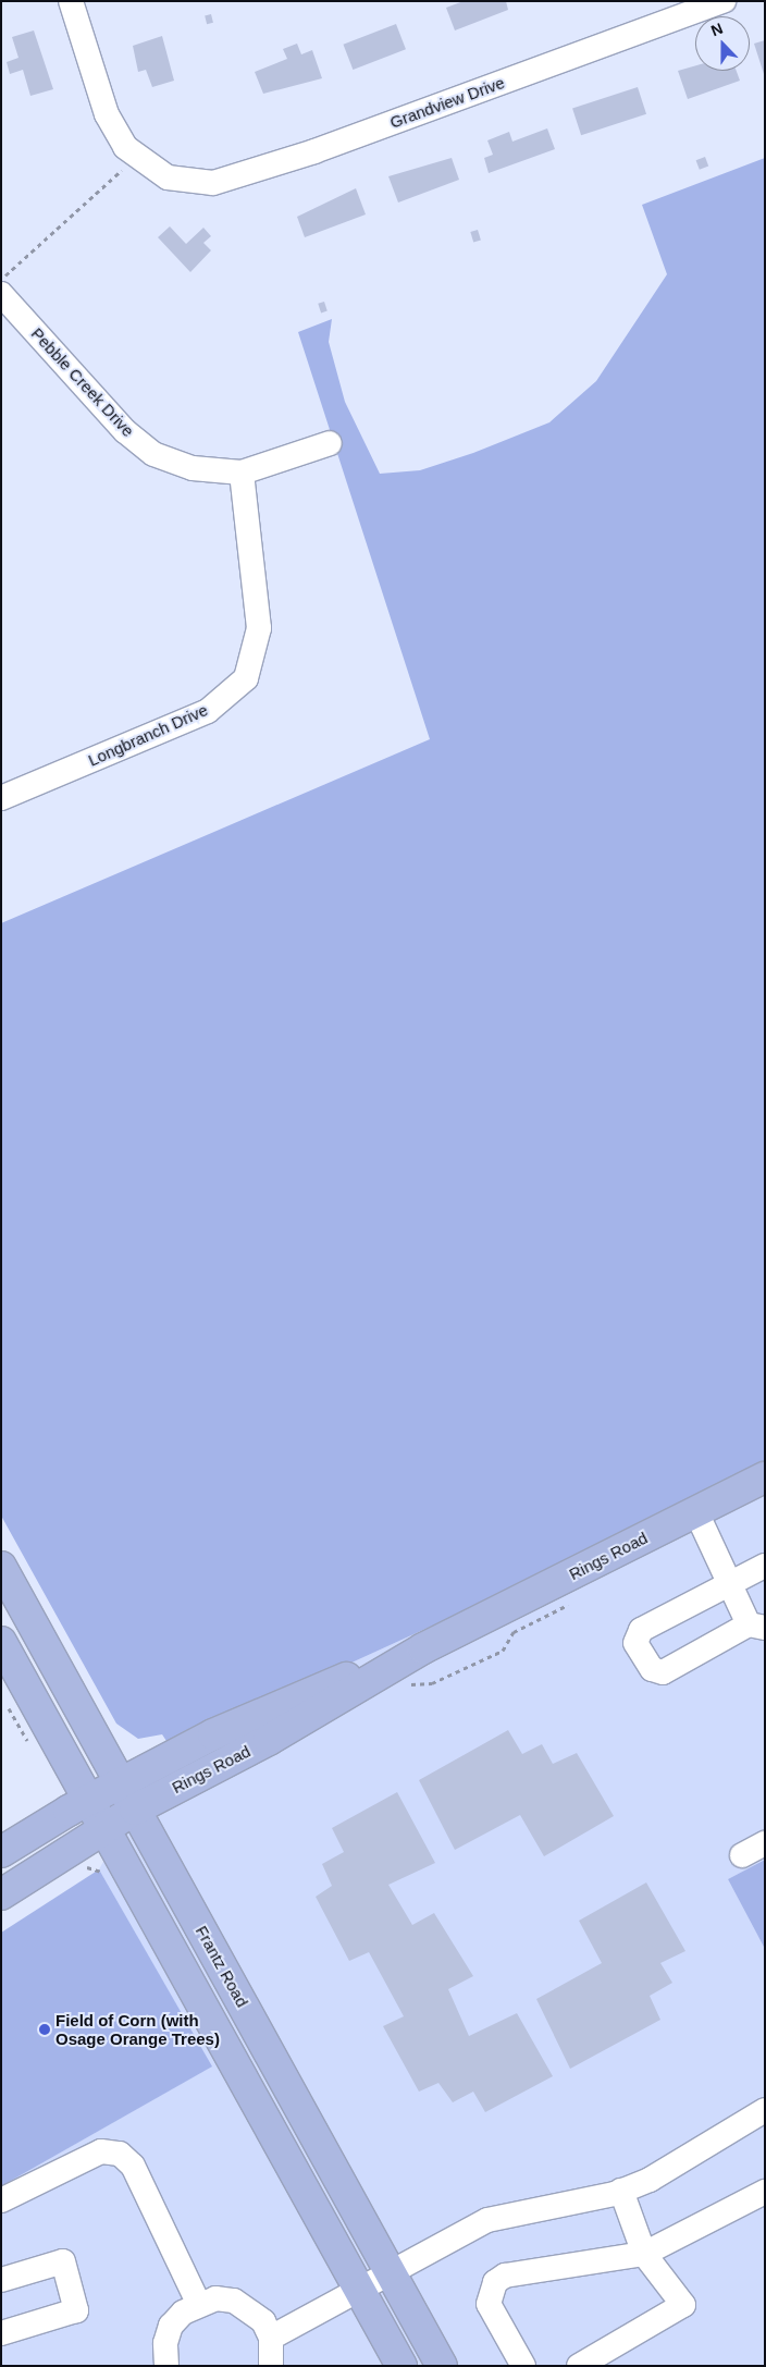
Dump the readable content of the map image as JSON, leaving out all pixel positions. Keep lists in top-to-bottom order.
{
  "streets": {
    "main road": ["Rings Road", "Frantz Road"],
    "street": ["Grandview Drive", "Pebble Creek Drive", "Longbranch Drive"]
  },
  "crossings": [
    ["Pebble Creek Drive", "Longbranch Drive"],
    ["Rings Road", "Frantz Road"]
  ],
  "places": ["Field of Corn (with Osage Orange Trees)"],
  "north": "top"
}
